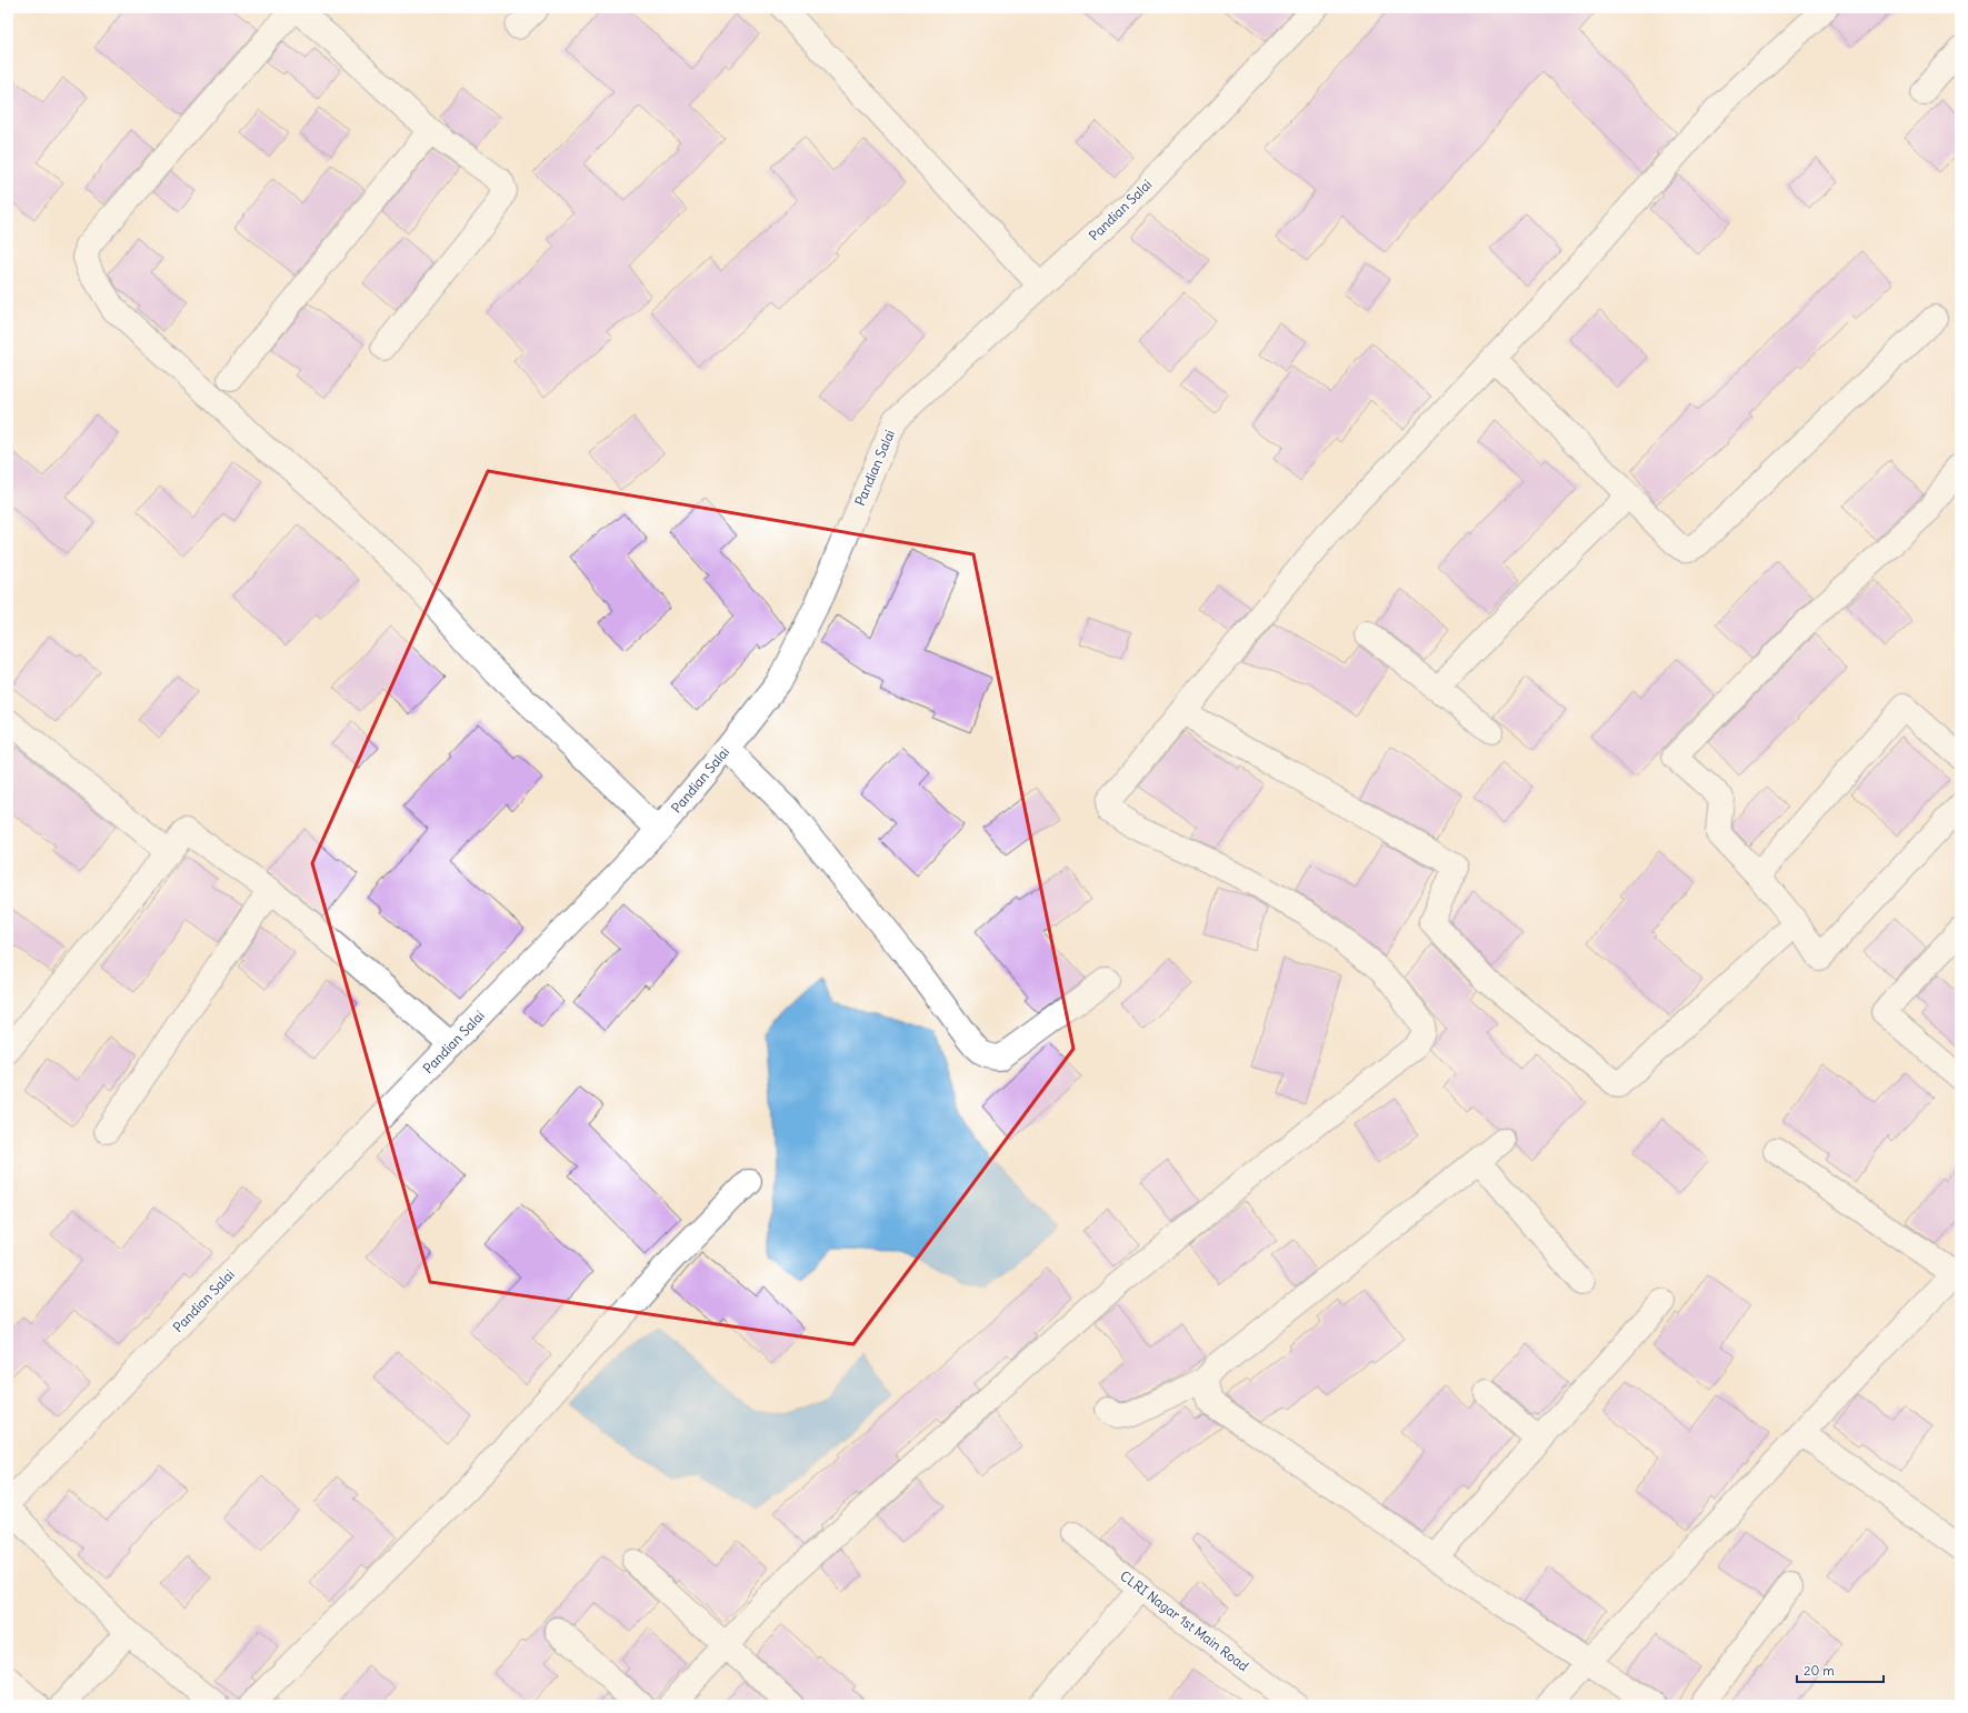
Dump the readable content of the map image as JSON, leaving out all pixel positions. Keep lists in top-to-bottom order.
{
  "streets": {
    "street": ["Pandian Salai", "CLRI Nagar 1st Main Road"]
  },
  "scale_bar": "20 m"
}
